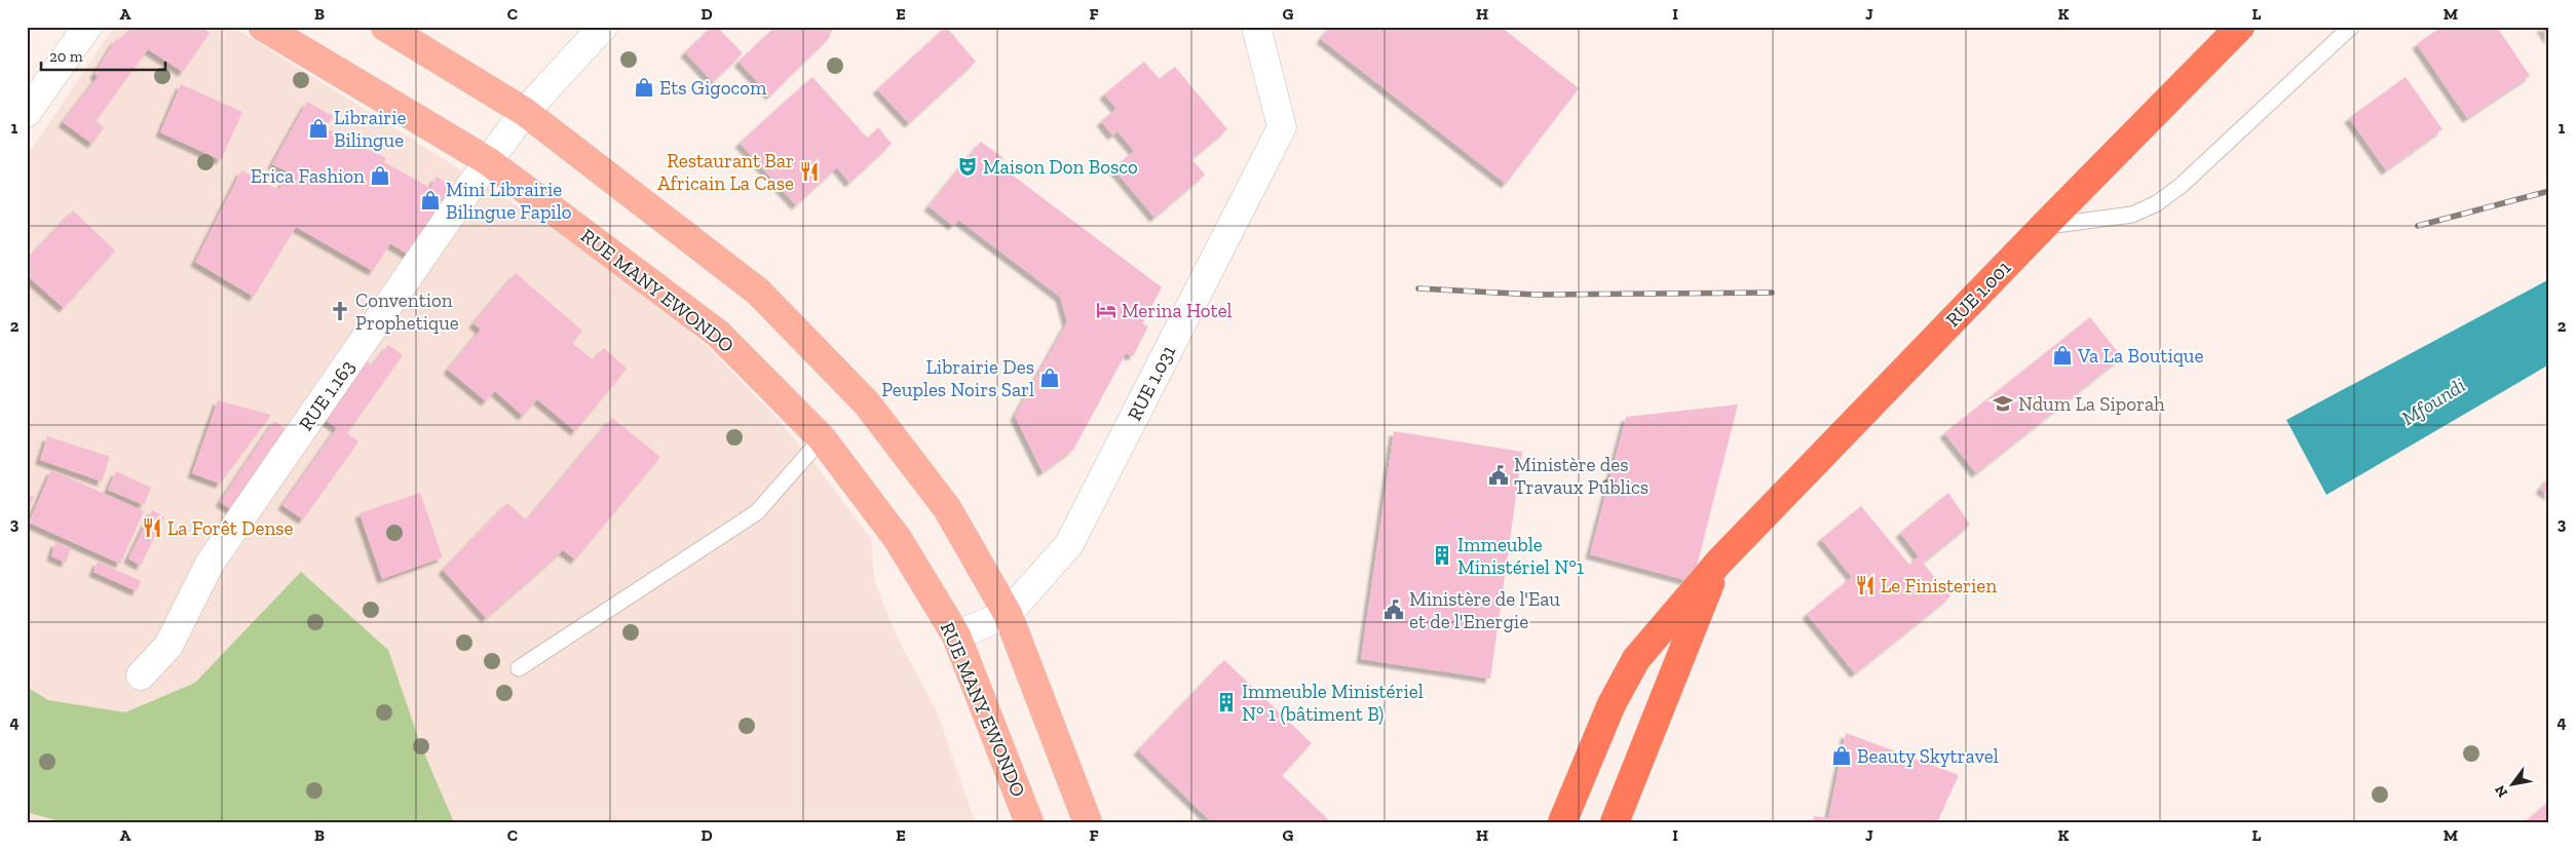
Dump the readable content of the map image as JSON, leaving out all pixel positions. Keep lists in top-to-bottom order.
{
  "streets": {
    "highway": ["RUE 1.001"],
    "main road": ["RUE MANY EWONDO"],
    "street": ["RUE 1.031", "RUE 1.163"]
  },
  "crossings": [
    ["RUE MANY EWONDO", "RUE 1.031"],
    ["RUE MANY EWONDO", "RUE 1.163"]
  ],
  "water": ["Mfoundi"],
  "places": {
    "shop": [
      "Ets Gigocom",
      "Librairie Bilingue",
      "Erica Fashion",
      "Mini Librairie Bilingue Fapilo",
      "Va La Boutique",
      "Librairie Des Peuples Noirs Sarl",
      "Beauty Skytravel"
    ],
    "theatre": ["Maison Don Bosco"],
    "restaurant": ["Restaurant Bar Africain La Case", "La Forêt Dense", "Le Finisterien"],
    "hotel": ["Merina Hotel"],
    "church": ["Convention Prophetique"],
    "school or university": ["Ndum La Siporah"],
    "public building": ["Ministère des Travaux Publics", "Ministère de l'Eau et de l'Energie"],
    "building": ["Immeuble Ministériel N°1", "Immeuble Ministériel N° 1 (bâtiment B)"]
  },
  "scale_bar": "20 m",
  "north": "bottom left",
  "grid": {
    "columns": [
      "A",
      "B",
      "C",
      "D",
      "E",
      "F",
      "G",
      "H",
      "I",
      "J",
      "K",
      "L",
      "M"
    ],
    "rows": [
      "1",
      "2",
      "3",
      "4"
    ]
  }
}
